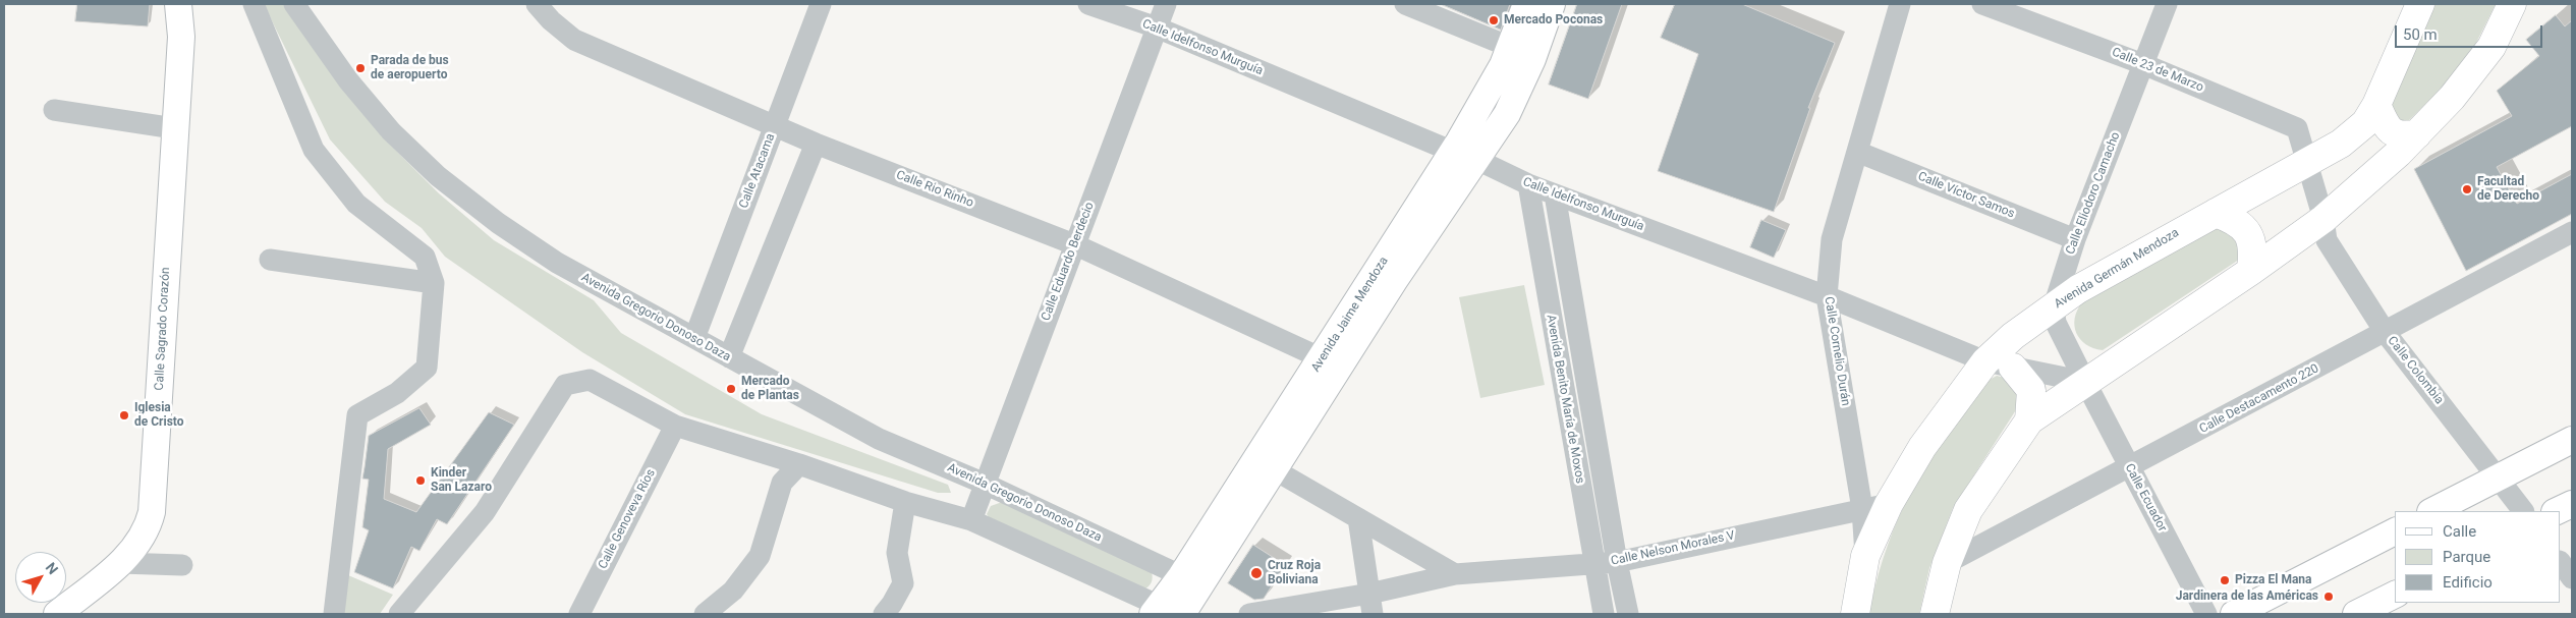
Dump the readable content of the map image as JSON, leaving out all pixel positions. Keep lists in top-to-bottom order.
{
  "streets": {
    "highway": ["Avenida Germán Mendoza"],
    "main road": ["Avenida Jaime Mendoza", "Calle Sagrado Corazón"],
    "street": [
      "Calle Idelfonso Murguía",
      "Calle 23 de Marzo",
      "Calle Atacama",
      "Calle Rio Rinho",
      "Calle Eliodoro Camacho",
      "Calle Víctor Samos",
      "Calle Eduardo Berdecio",
      "Avenida Gregorio Donoso Daza",
      "Calle Cornelio Durán",
      "Calle Colombia",
      "Avenida Benito María de Moxos",
      "Calle Destacamento 220",
      "Calle Ecuador",
      "Calle Genoveva Ríos",
      "Calle Nelson Morales V"
    ]
  },
  "crossings": [
    ["Calle Idelfonso Murguía", "Calle Eduardo Berdecio"],
    ["Calle Idelfonso Murguía", "Avenida Germán Mendoza"],
    ["Calle Idelfonso Murguía", "Avenida Jaime Mendoza"],
    ["Calle Idelfonso Murguía", "Calle Cornelio Durán"],
    ["Calle Idelfonso Murguía", "Avenida Benito María de Moxos"],
    ["Calle Idelfonso Murguía", "Calle Ecuador"],
    ["Calle 23 de Marzo", "Calle Eliodoro Camacho"],
    ["Calle 23 de Marzo", "Avenida Germán Mendoza"],
    ["Calle 23 de Marzo", "Calle Colombia"],
    ["Calle Atacama", "Calle Rio Rinho"],
    ["Calle Atacama", "Avenida Gregorio Donoso Daza"],
    ["Calle Rio Rinho", "Calle Eduardo Berdecio"],
    ["Calle Rio Rinho", "Avenida Jaime Mendoza"],
    ["Calle Eliodoro Camacho", "Calle Víctor Samos"],
    ["Calle Eliodoro Camacho", "Avenida Germán Mendoza"],
    ["Calle Víctor Samos", "Calle Cornelio Durán"],
    ["Calle Eduardo Berdecio", "Avenida Gregorio Donoso Daza"],
    ["Avenida Germán Mendoza", "Calle Cornelio Durán"],
    ["Avenida Germán Mendoza", "Calle Nelson Morales V"],
    ["Avenida Jaime Mendoza", "Avenida Gregorio Donoso Daza"],
    ["Calle Cornelio Durán", "Calle Nelson Morales V"],
    ["Calle Colombia", "Calle Destacamento 220"],
    ["Avenida Benito María de Moxos", "Calle Nelson Morales V"],
    ["Calle Destacamento 220", "Calle Ecuador"]
  ],
  "places": [
    "Mercado Poconas",
    "Parada de bus de aeropuerto",
    "Facultad de Derecho",
    "Mercado de Plantas",
    "Iglesia de Cristo",
    "Kinder San Lazaro",
    "Cruz Roja Boliviana",
    "Pizza El Mana",
    "Jardinera de las Américas"
  ],
  "legend": ["Calle", "Parque", "Edificio"],
  "scale_bar": "50 m",
  "north": "top right"
}
